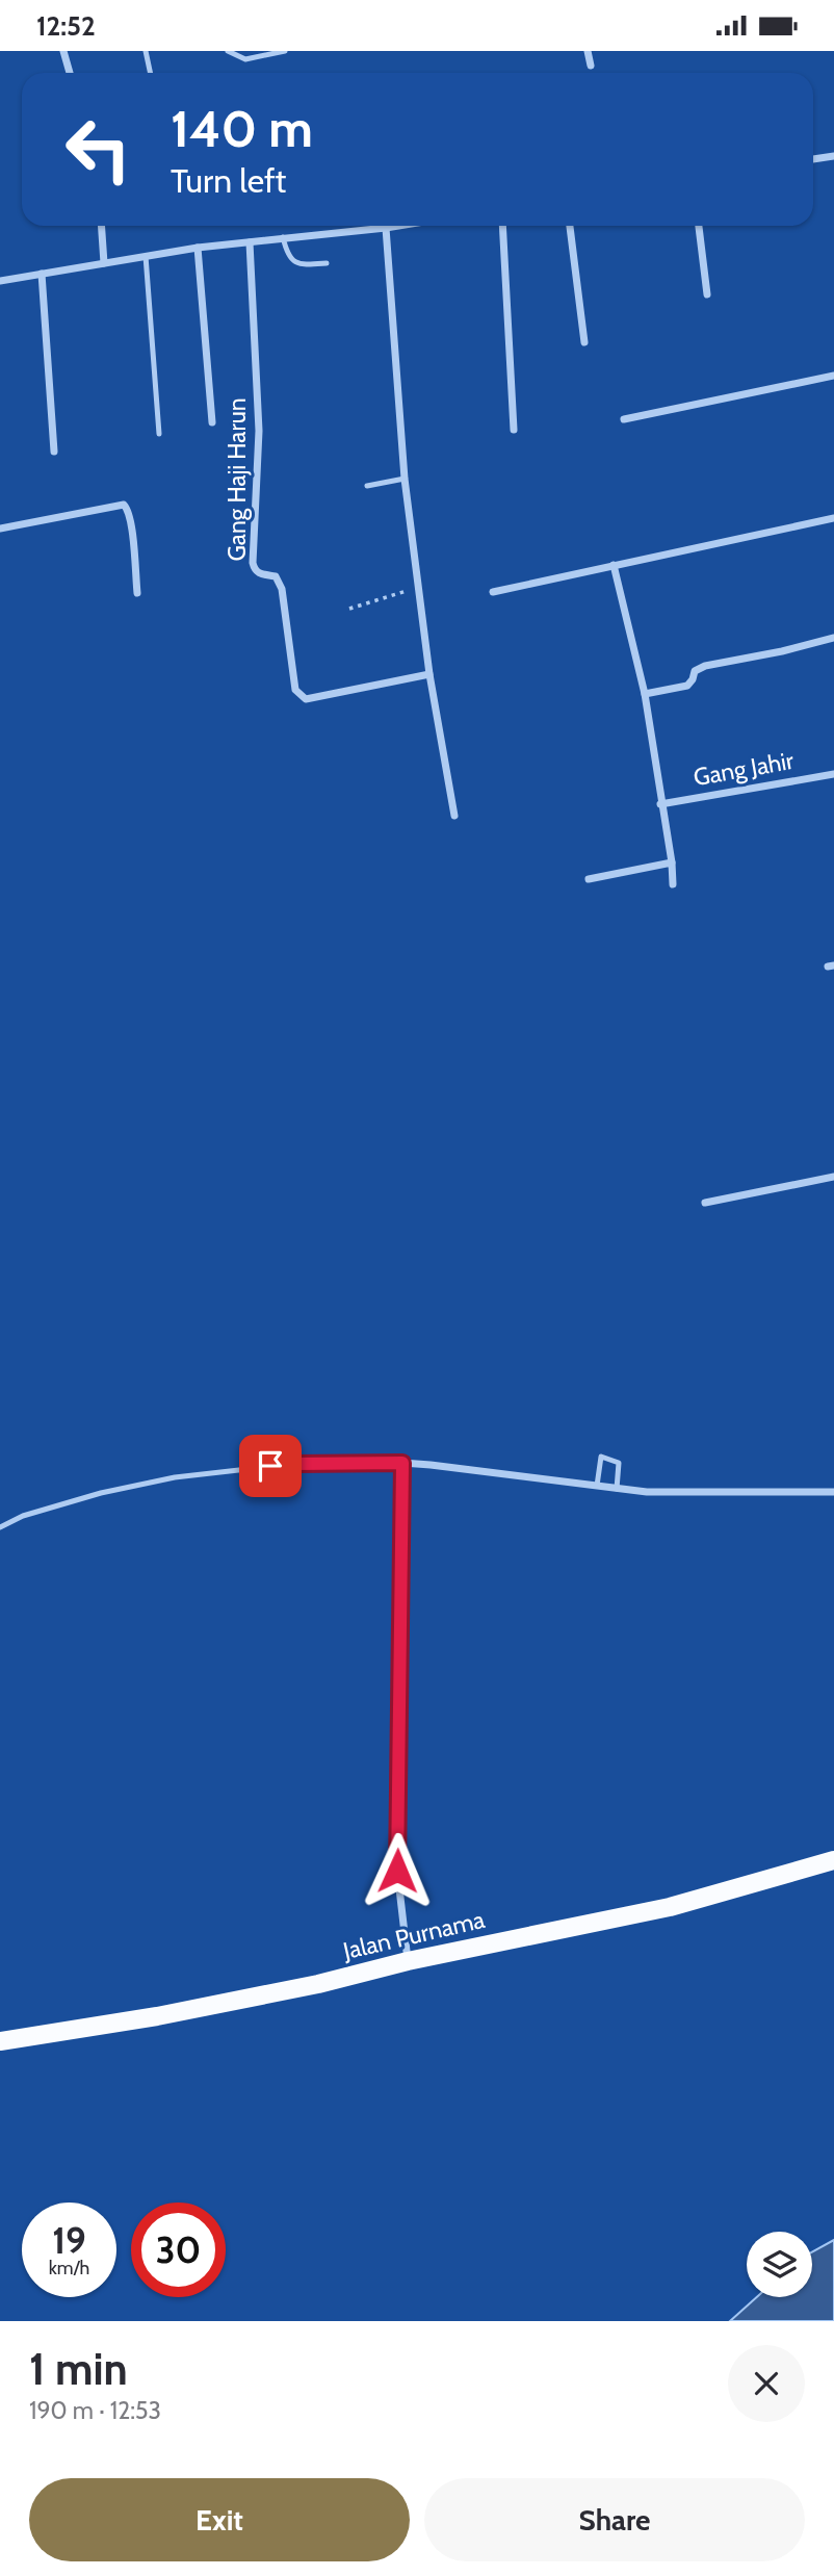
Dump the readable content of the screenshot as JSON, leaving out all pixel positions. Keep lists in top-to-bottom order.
{
  "streets": {
    "main road": ["Jalan Purnama"],
    "street": ["Gang Haji Harun", "Gang Jahir"]
  },
  "page": {
    "status": "12:52",
    "turn": ["140 m", "Turn left"],
    "speed": "19 km/h",
    "limit": "30",
    "heading": ["1 min", "190 m · 12:53"],
    "buttons": ["Exit", "Share"]
  }
}
